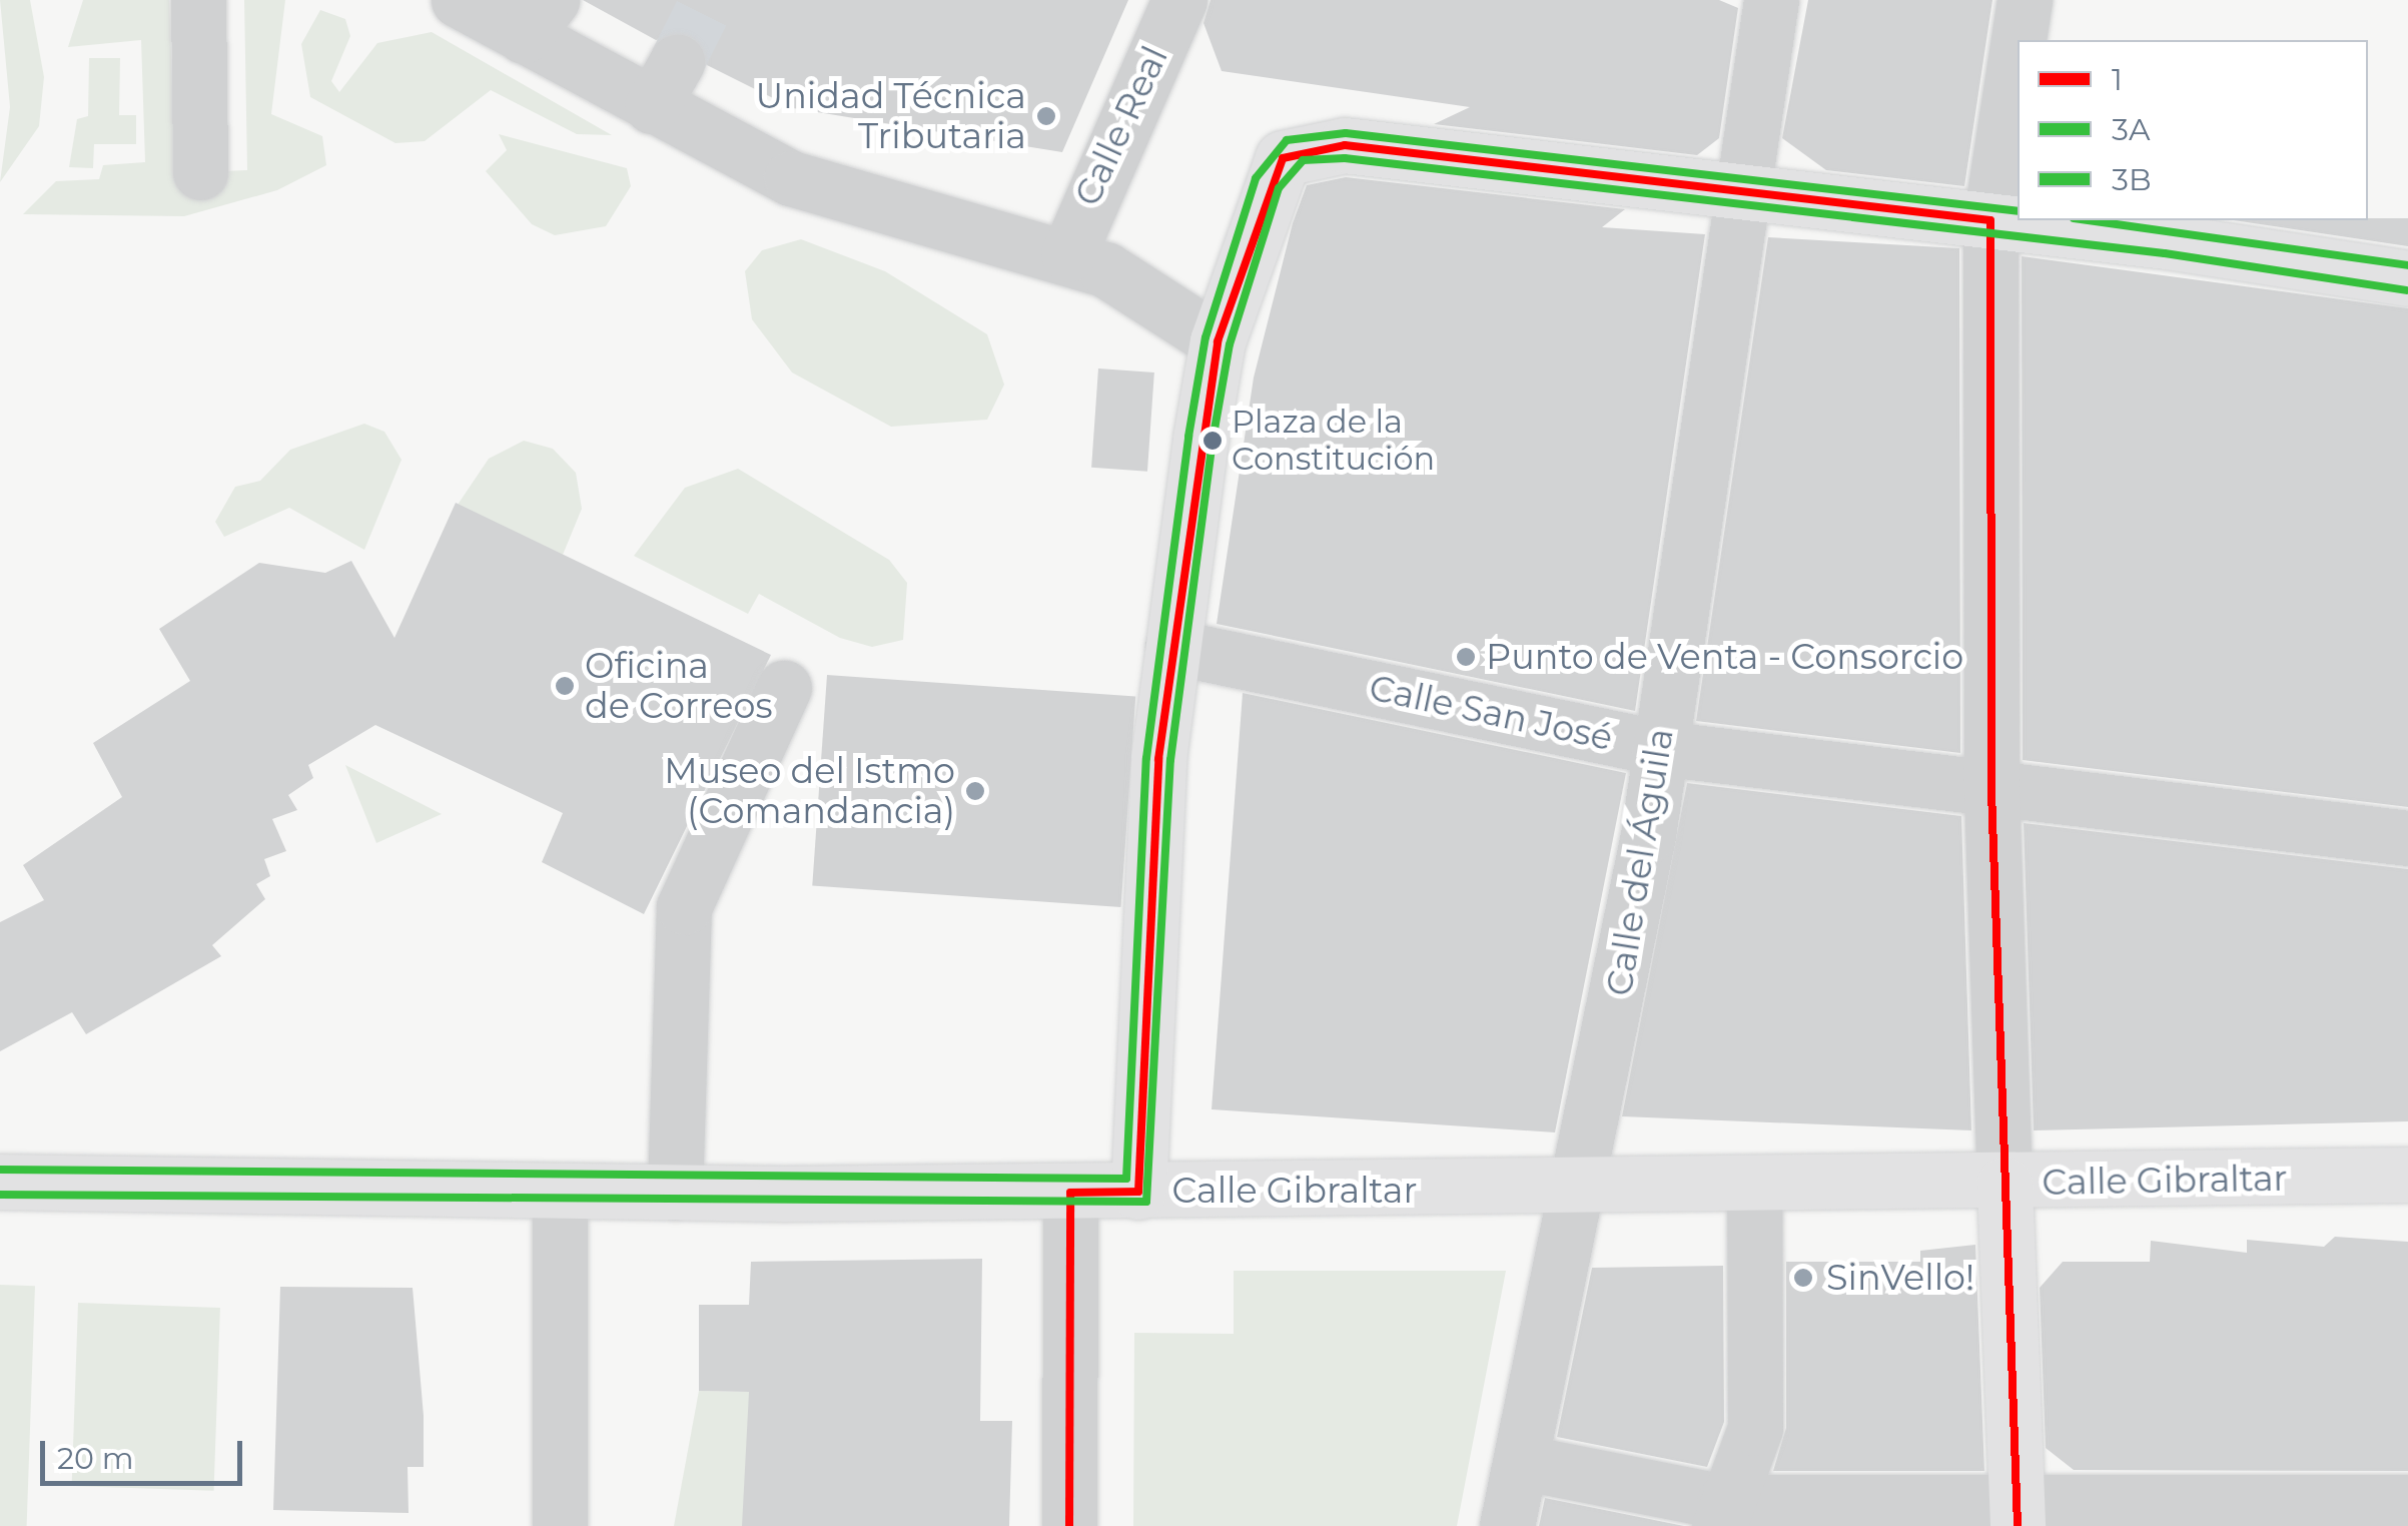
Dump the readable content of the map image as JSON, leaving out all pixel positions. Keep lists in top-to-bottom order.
{
  "streets": {
    "main road": ["Calle Gibraltar"],
    "street": ["Calle Real", "Calle San José", "Calle del Águila"]
  },
  "crossings": [
    ["Calle San José", "Calle del Águila"],
    ["Calle del Águila", "Calle Gibraltar"]
  ],
  "places": [
    "Unidad Técnica Tributaria",
    "Plaza de la Constitución",
    "Punto de Venta - Consorcio",
    "Oficina de Correos",
    "Museo del Istmo (Comandancia)",
    "SinVello!"
  ],
  "lines": ["transit line 3B", "transit line 1", "transit line 3A"],
  "legend": ["1", "3A", "3B"],
  "scale_bar": "20 m"
}
